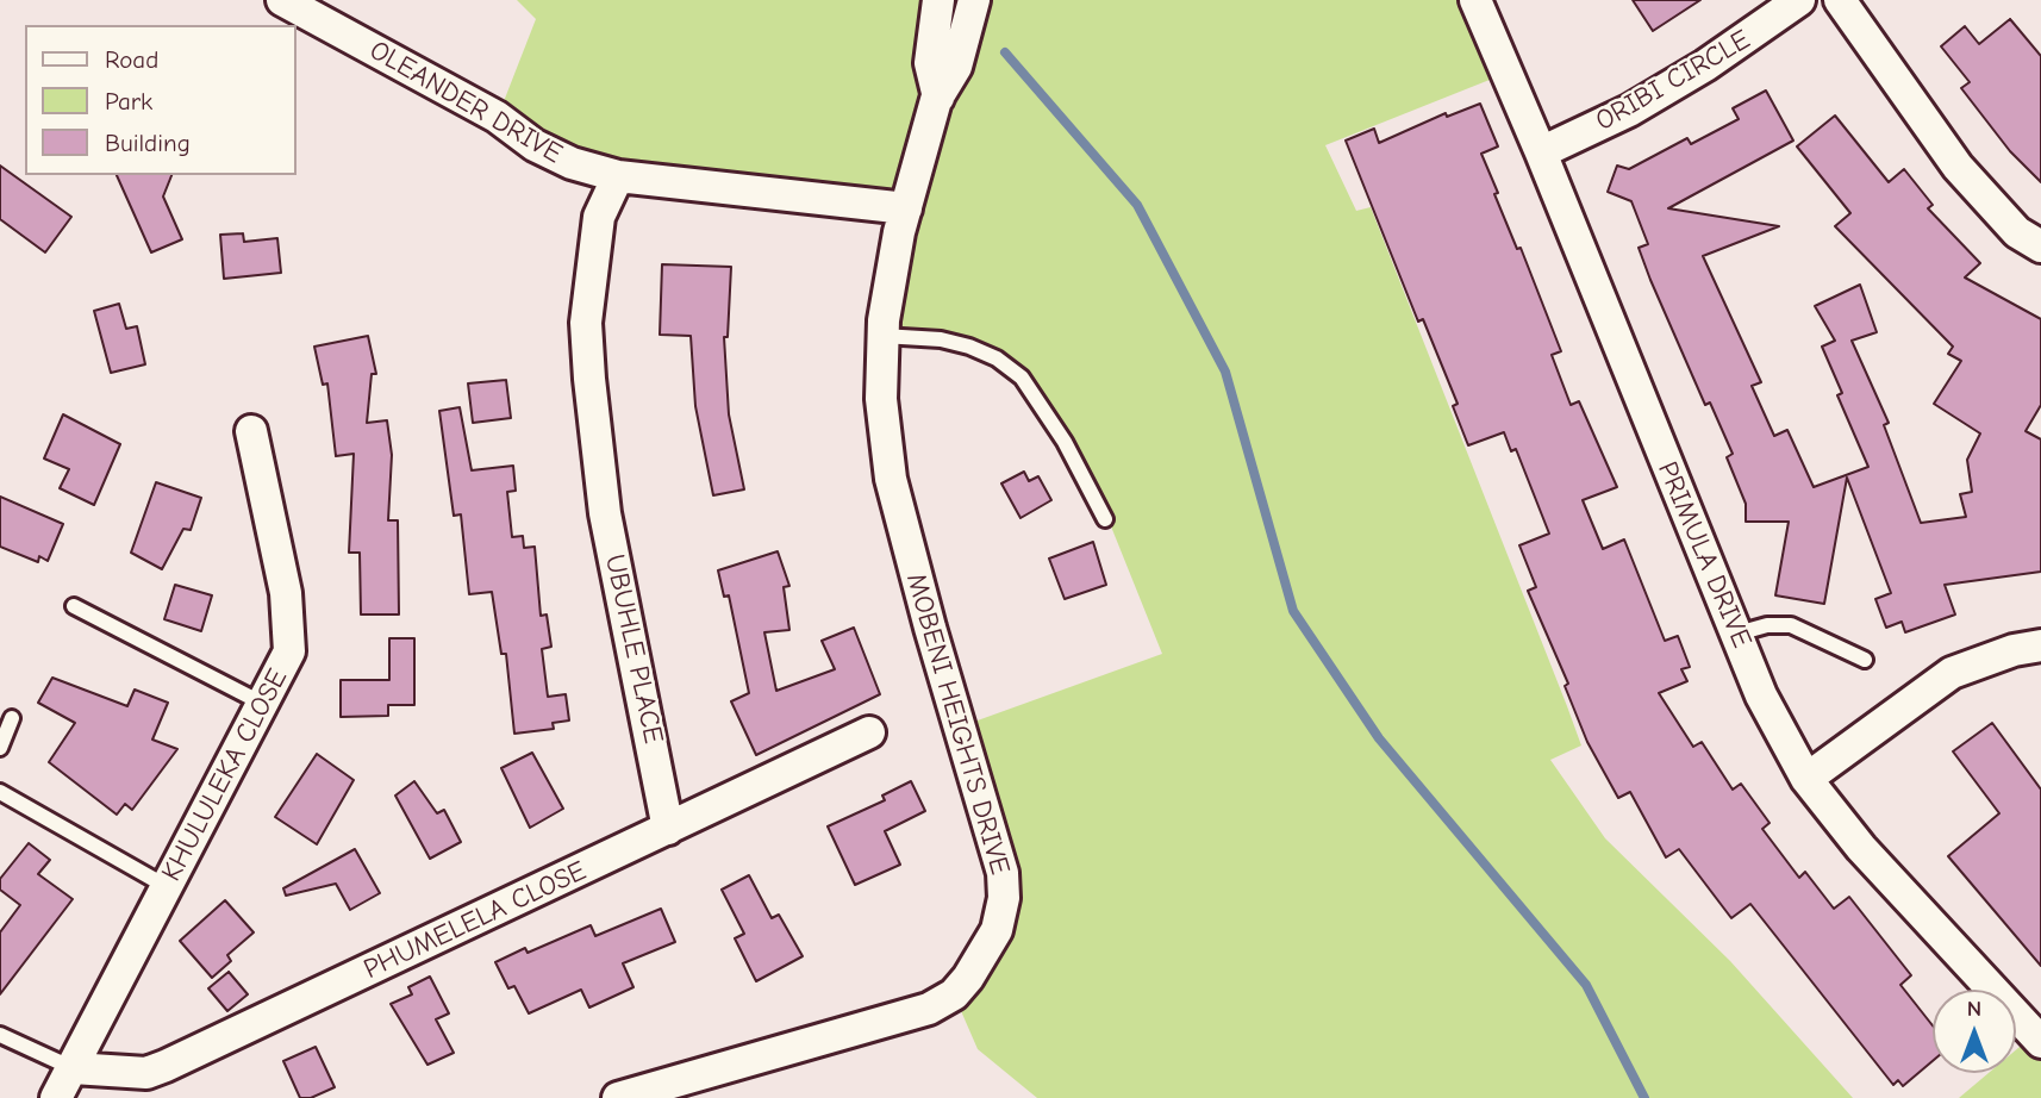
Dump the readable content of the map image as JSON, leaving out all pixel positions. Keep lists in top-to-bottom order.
{
  "streets": {
    "street": [
      "ORIBI CIRCLE",
      "OLEANDER DRIVE",
      "PRIMULA DRIVE",
      "UBUHLE PLACE",
      "MOBENI HEIGHTS DRIVE",
      "KHULULEKA CLOSE",
      "PHUMELELA CLOSE"
    ]
  },
  "crossings": [
    ["ORIBI CIRCLE", "PRIMULA DRIVE"],
    ["OLEANDER DRIVE", "UBUHLE PLACE"],
    ["OLEANDER DRIVE", "MOBENI HEIGHTS DRIVE"],
    ["UBUHLE PLACE", "PHUMELELA CLOSE"],
    ["KHULULEKA CLOSE", "PHUMELELA CLOSE"]
  ],
  "legend": ["Road", "Park", "Building"],
  "north": "top"
}
